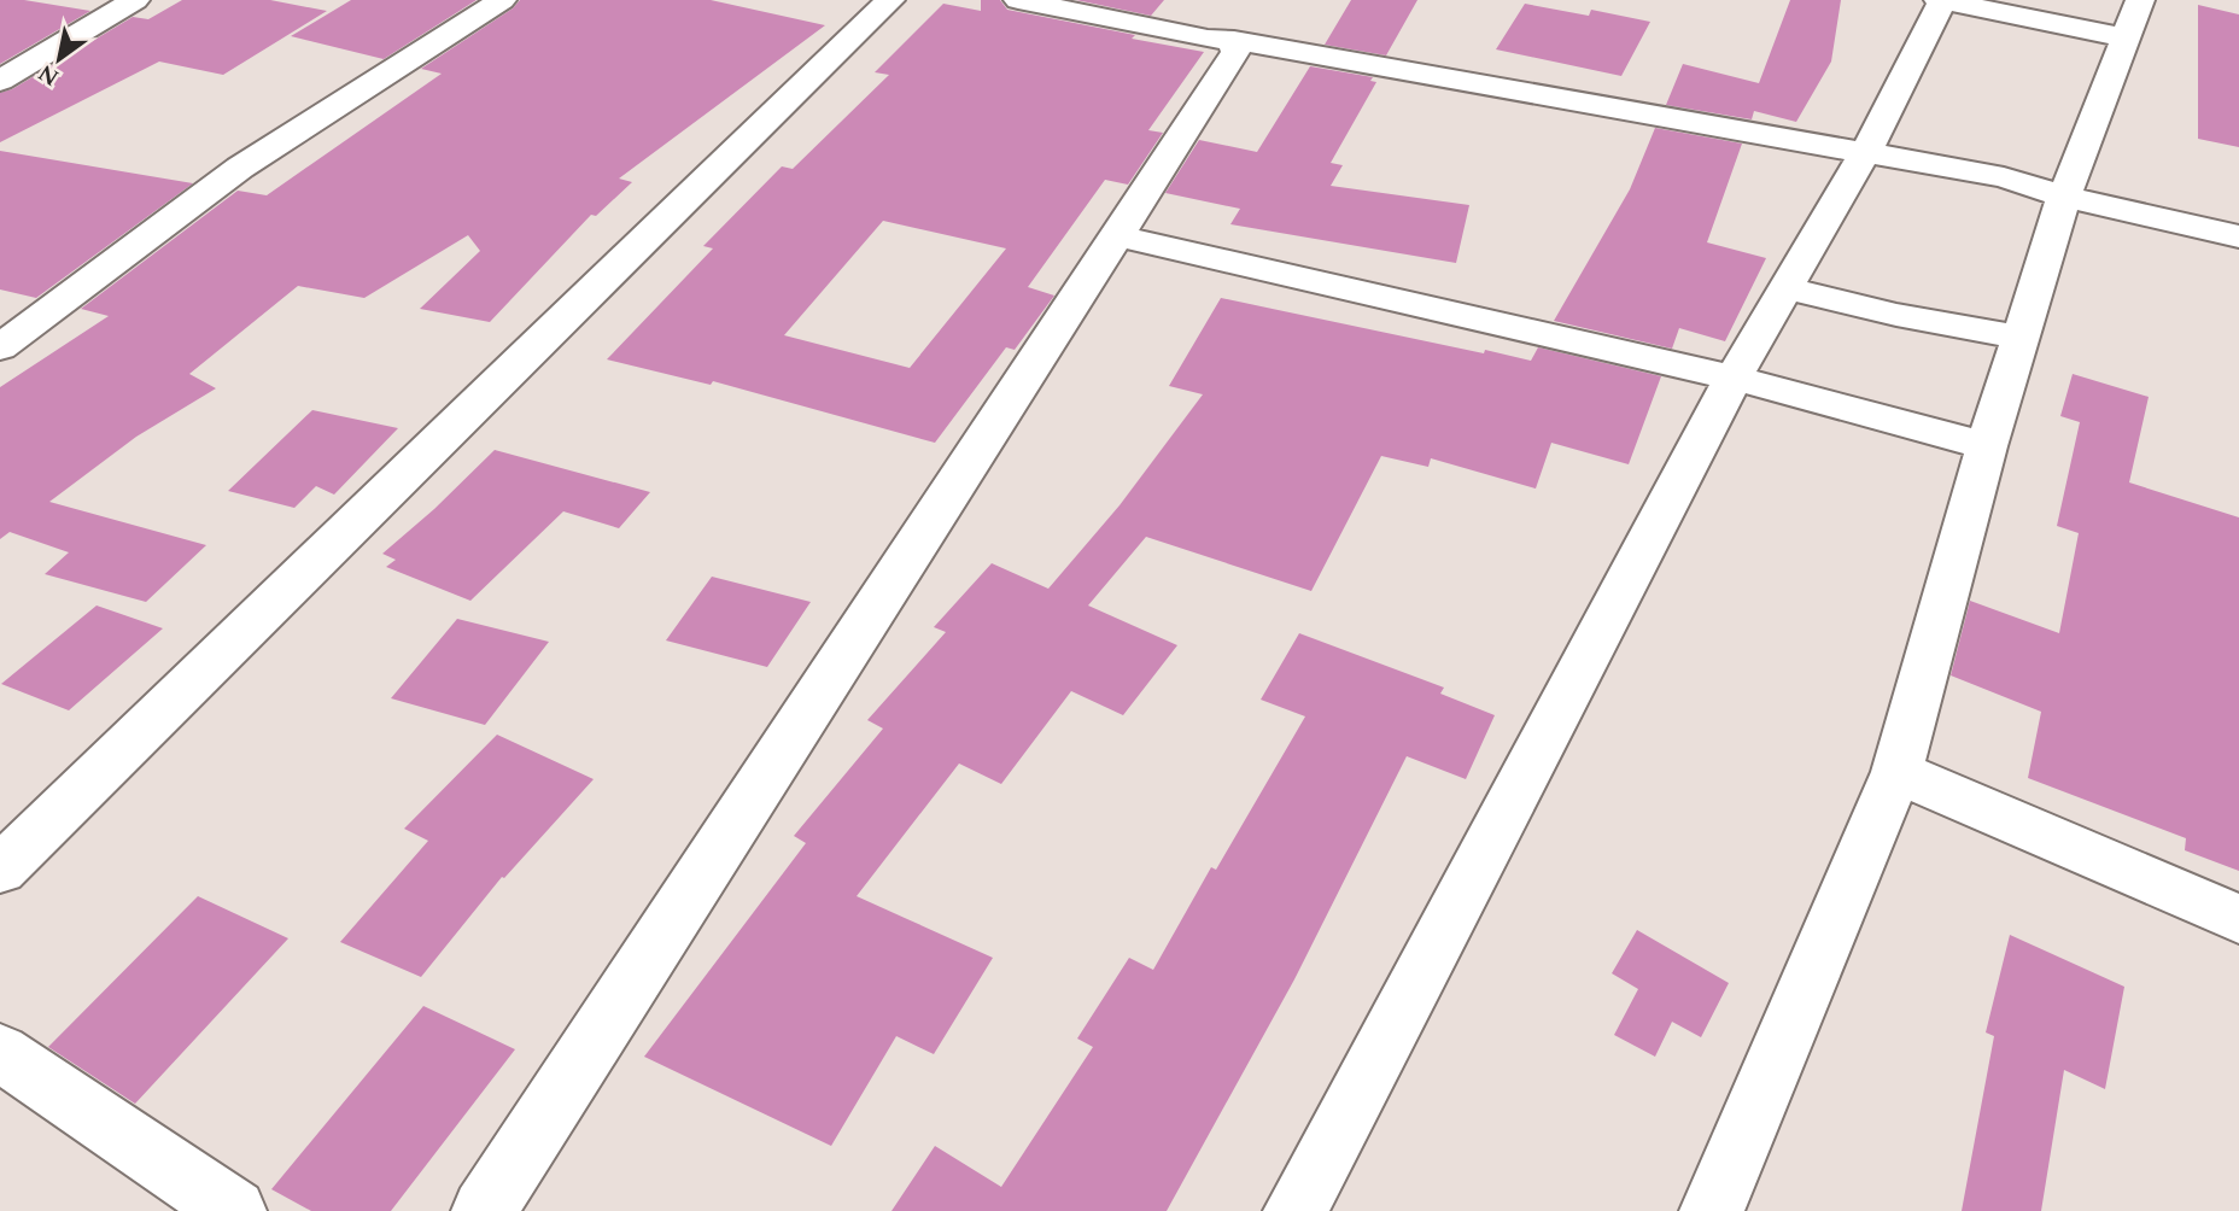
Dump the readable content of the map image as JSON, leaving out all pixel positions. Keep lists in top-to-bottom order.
{
  "north": "bottom left"
}
